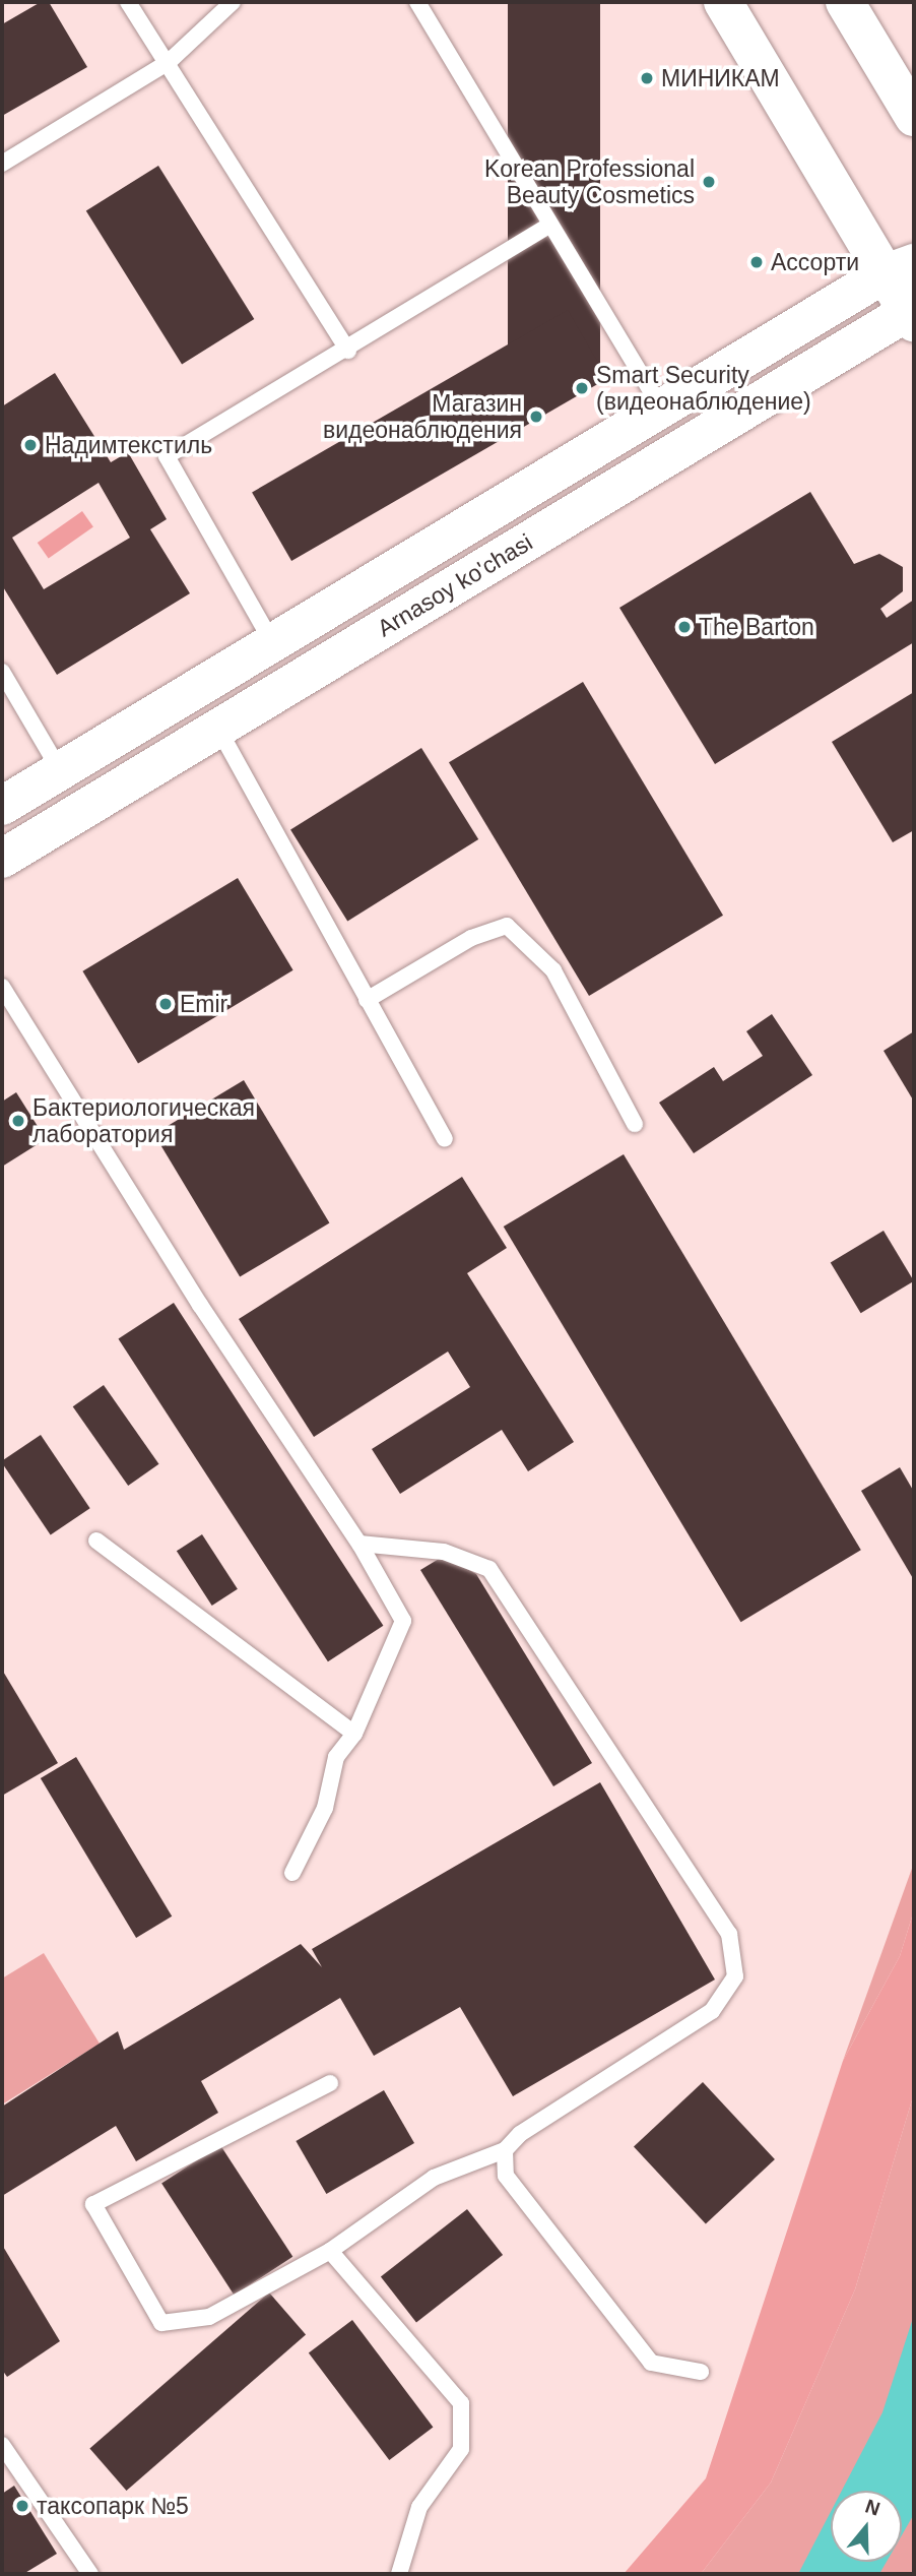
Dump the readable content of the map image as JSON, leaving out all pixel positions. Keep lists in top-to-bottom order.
{
  "streets": {
    "main road": ["Arnasoy ko'chasi"]
  },
  "places": [
    "МИНИКАМ",
    "Korean Professional Beauty Cosmetics",
    "Ассорти",
    "Smart Security (видеонаблюдение)",
    "Магазин видеонаблюдения",
    "Надимтекстиль",
    "The Barton",
    "Emir",
    "Бактериологическая лаборатория",
    "таксопарк №5"
  ],
  "north": "top"
}
